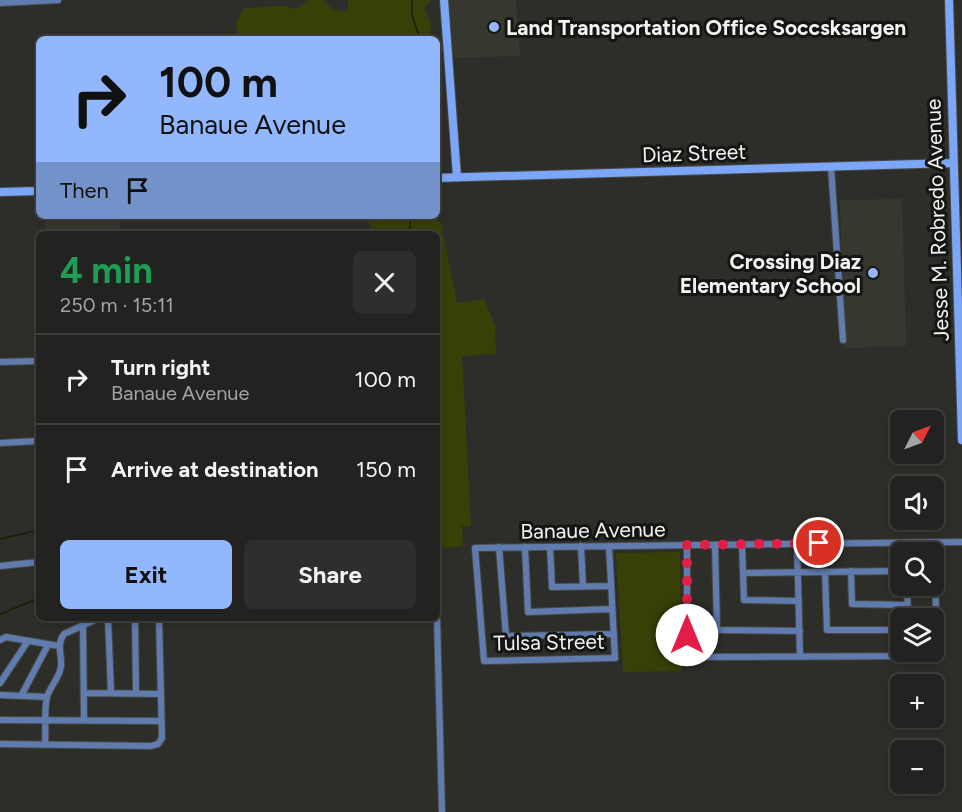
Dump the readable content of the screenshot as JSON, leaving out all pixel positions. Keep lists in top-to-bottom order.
{
  "streets": {
    "main road": ["Diaz Street", "Jesse M. Robredo Avenue"],
    "street": ["Banaue Avenue", "Tulsa Street"]
  },
  "crossings": [
    ["Diaz Street", "Jesse M. Robredo Avenue"],
    ["Banaue Avenue", "Tulsa Street"]
  ],
  "places": ["Land Transportation Office Soccsksargen", "Crossing Diaz Elementary School"],
  "north": "top right",
  "page": {
    "turn": ["100 m", "Banaue Avenue"],
    "then": "Then",
    "heading": ["4 min", "250 m · 15:11"],
    "list": [
      {
        "name": "Turn right",
        "note": "Banaue Avenue",
        "value": "100 m"
      },
      {
        "name": "Arrive at destination",
        "value": "150 m"
      }
    ],
    "map_buttons": ["+", "−"],
    "buttons": ["Exit", "Share"]
  }
}
